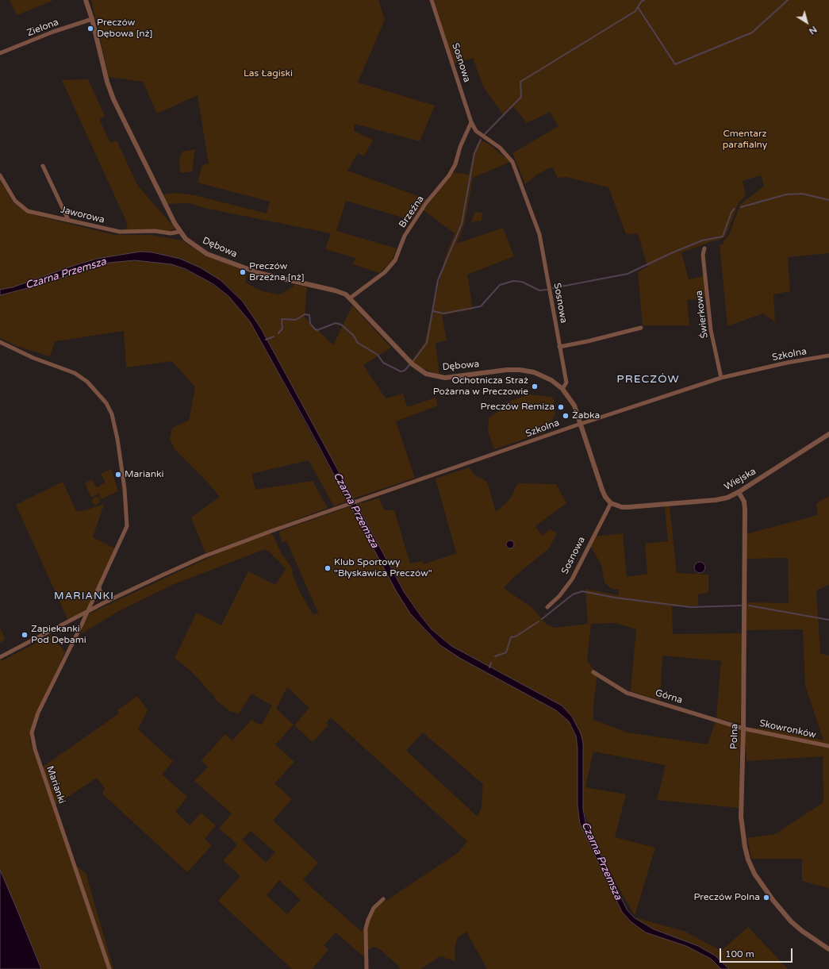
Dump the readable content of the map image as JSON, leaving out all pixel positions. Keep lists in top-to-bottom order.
{
  "streets": {
    "street": [
      "Zielona",
      "Sosnowa",
      "Brzeźna",
      "Jaworowa",
      "Dębowa",
      "Świerkowa",
      "Szkolna",
      "Wiejska",
      "Górna",
      "Skowronków",
      "Polna",
      "Marianki"
    ]
  },
  "crossings": [
    ["Zielona", "Dębowa"],
    ["Sosnowa", "Brzeźna"],
    ["Sosnowa", "Dębowa"],
    ["Sosnowa", "Wiejska"],
    ["Brzeźna", "Dębowa"],
    ["Jaworowa", "Dębowa"],
    ["Świerkowa", "Szkolna"],
    ["Wiejska", "Polna"],
    ["Górna", "Skowronków"],
    ["Górna", "Polna"],
    ["Skowronków", "Polna"]
  ],
  "districts": ["PRECZÓW", "MARIANKI"],
  "water": ["Czarna Przemsza"],
  "parks": ["Las Łagiski", "Cmentarz parafialny"],
  "places": [
    "Preczów Dębowa [nż]",
    "Preczów Brzeźna [nż]",
    "Ochotnicza Straż Pożarna w Preczowie",
    "Preczów Remiza",
    "Żabka",
    "Marianki",
    "Klub Sportowy \"Błyskawica Preczów\"",
    "Zapiekanki Pod Dębami",
    "Preczów Polna"
  ],
  "scale_bar": "100 m",
  "north": "bottom right"
}
